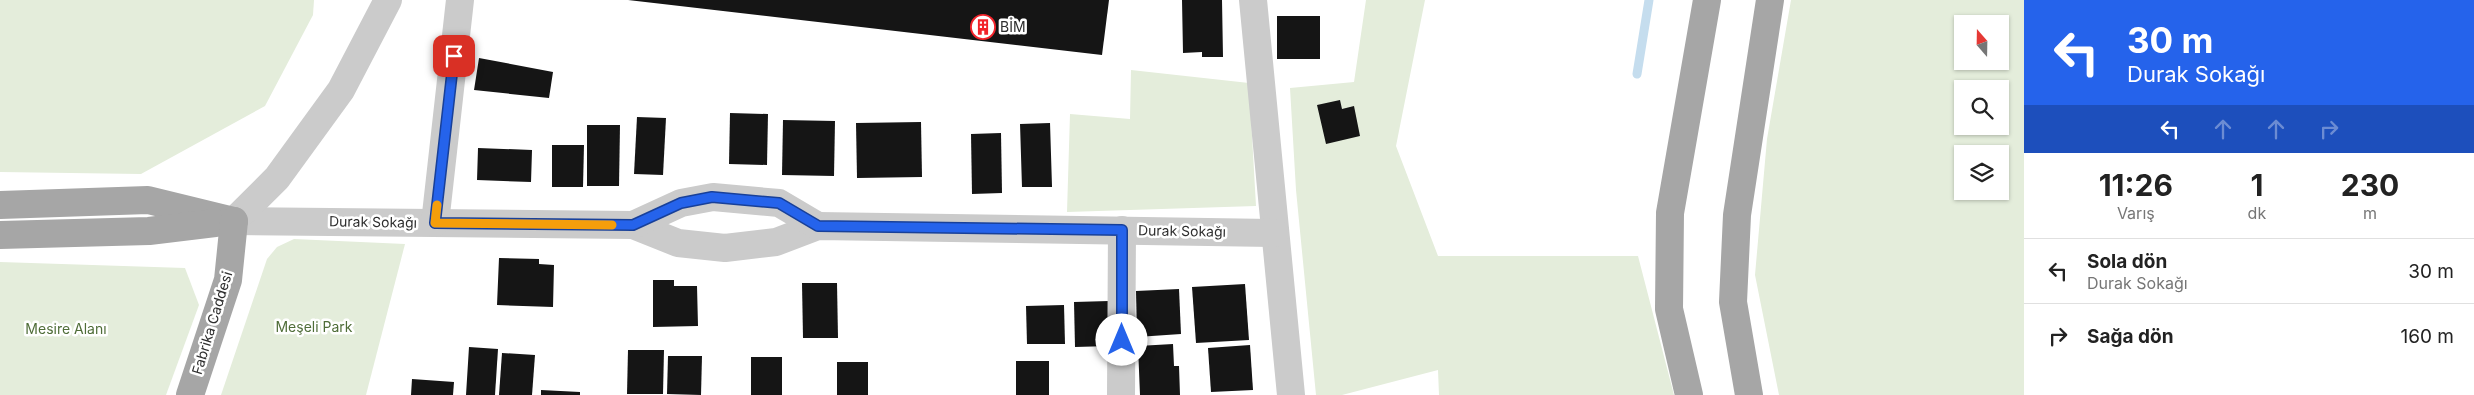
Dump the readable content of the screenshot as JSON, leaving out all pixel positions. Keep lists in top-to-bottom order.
{
  "streets": {
    "main road": ["Durak Sokağı", "Fabrika Caddesi"]
  },
  "crossings": [
    ["Durak Sokağı", "Fabrika Caddesi"]
  ],
  "parks": ["Meşeli Park", "Mesire Alanı"],
  "places": {
    "building": ["BİM"]
  },
  "north": "top",
  "page": {
    "turn": ["30 m", "Durak Sokağı"],
    "eta": [
      "11:26",
      "Varış",
      "1",
      "dk",
      "230",
      "m"
    ],
    "list": [
      {
        "name": "Sola dön",
        "note": "Durak Sokağı",
        "value": "30 m"
      },
      {
        "name": "Sağa dön",
        "value": "160 m"
      }
    ]
  }
}
